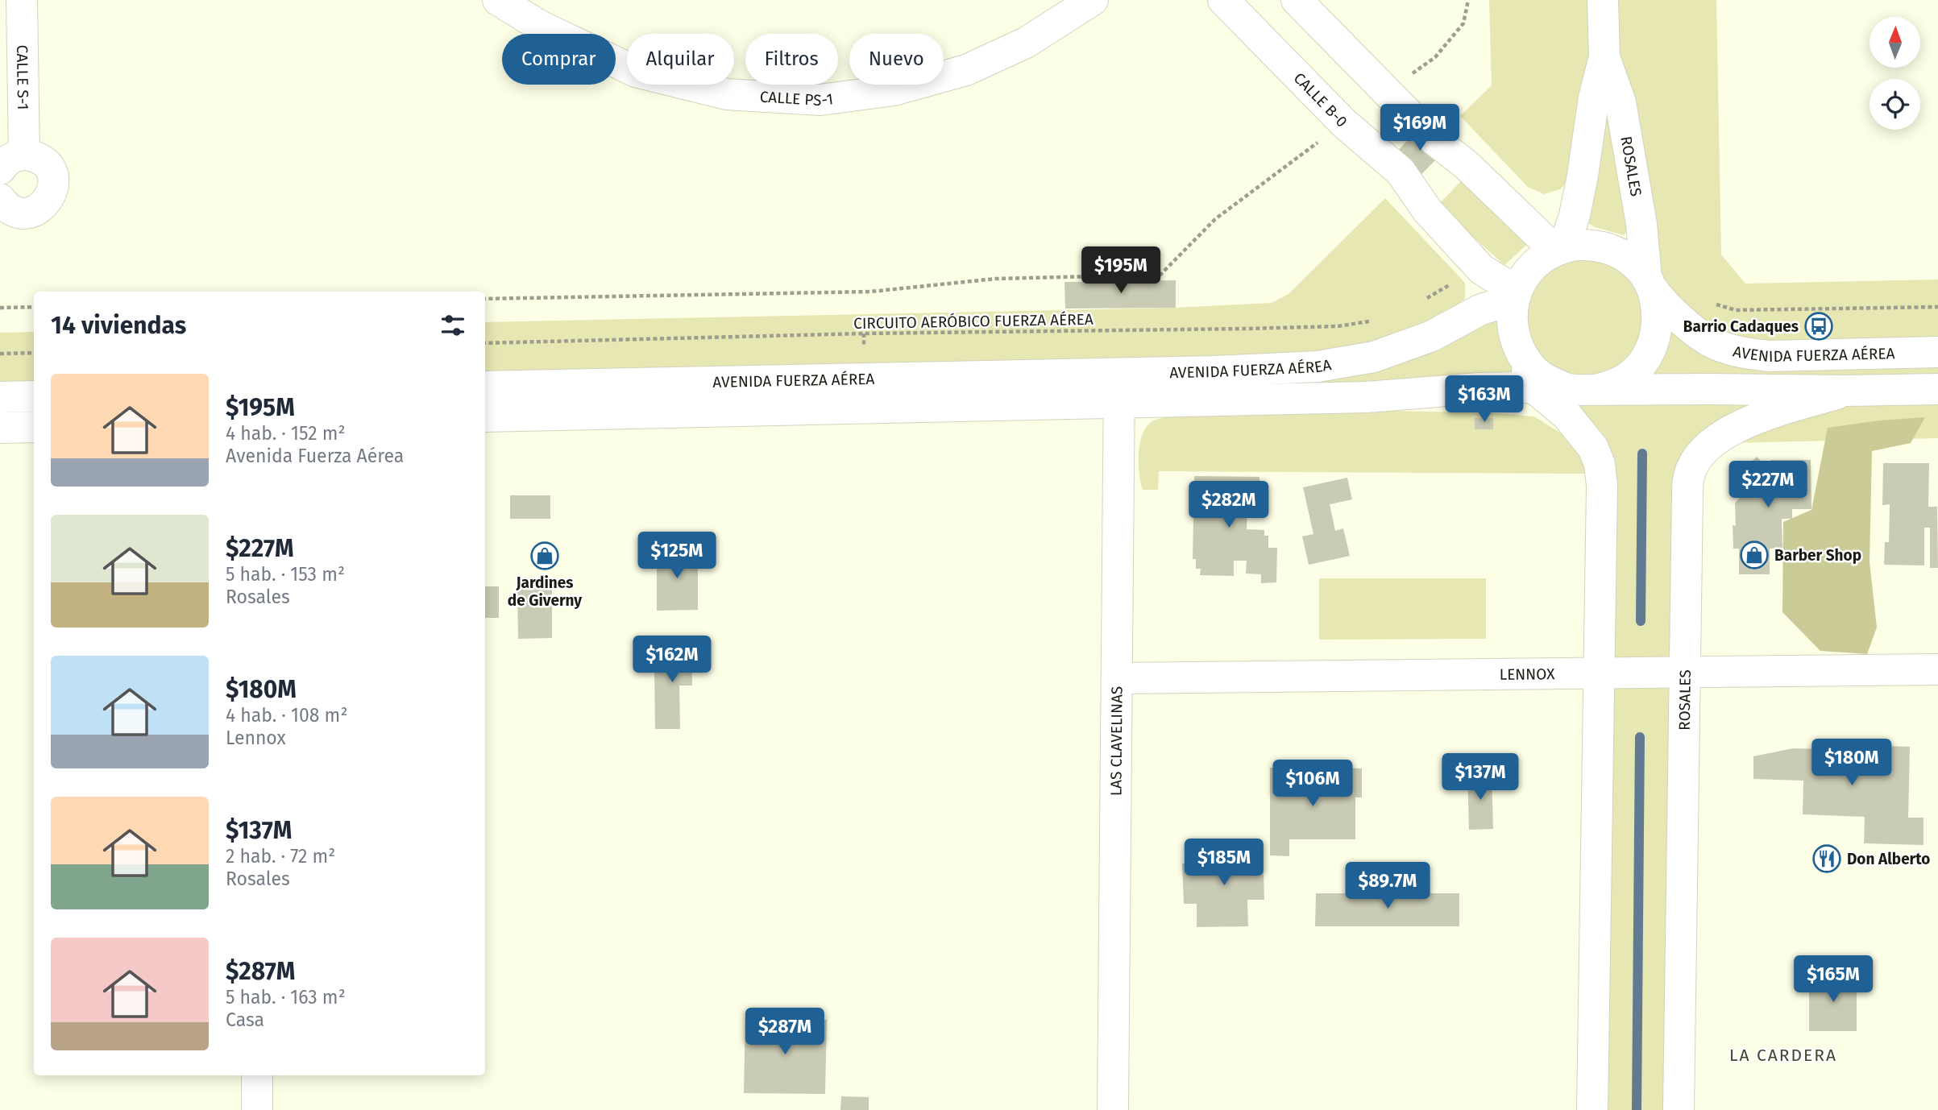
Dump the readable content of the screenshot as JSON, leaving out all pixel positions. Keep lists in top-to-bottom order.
{
  "streets": {
    "street": [
      "CALLE S-1",
      "CALLE PS-1",
      "CALLE B-0",
      "ROSALES",
      "AVENIDA FUERZA AÉREA",
      "LENNOX",
      "LAS CLAVELINAS"
    ],
    "path": ["CIRCUITO AERÓBICO FUERZA AÉREA"]
  },
  "crossings": [
    ["CALLE B-0", "ROSALES"],
    ["CALLE B-0", "AVENIDA FUERZA AÉREA"],
    ["ROSALES", "AVENIDA FUERZA AÉREA"],
    ["ROSALES", "LENNOX"],
    ["AVENIDA FUERZA AÉREA", "LAS CLAVELINAS"],
    ["LENNOX", "LAS CLAVELINAS"]
  ],
  "districts": ["LA CARDERA"],
  "places": {
    "bus stop": ["Barrio Cadaques"],
    "shop": ["Barber Shop", "Jardines de Giverny"],
    "restaurant": ["Don Alberto"]
  },
  "north": "top",
  "page": {
    "chip": [
      "Comprar",
      "Alquilar",
      "Filtros",
      "Nuevo"
    ],
    "price": [
      "$169M",
      "$195M",
      "$163M",
      "$227M",
      "$282M",
      "$125M",
      "$162M",
      "$180M",
      "$137M",
      "$106M",
      "$185M",
      "$89.7M",
      "$165M",
      "$287M"
    ],
    "heading": "14 viviendas",
    "list": [
      {
        "name": "$195M",
        "note": "4 hab. · 152 m² · Avenida Fuerza Aérea"
      },
      {
        "name": "$227M",
        "note": "5 hab. · 153 m² · Rosales"
      },
      {
        "name": "$180M",
        "note": "4 hab. · 108 m² · Lennox"
      },
      {
        "name": "$137M",
        "note": "2 hab. · 72 m² · Rosales"
      },
      {
        "name": "$287M",
        "note": "5 hab. · 163 m² · Casa"
      }
    ]
  }
}
